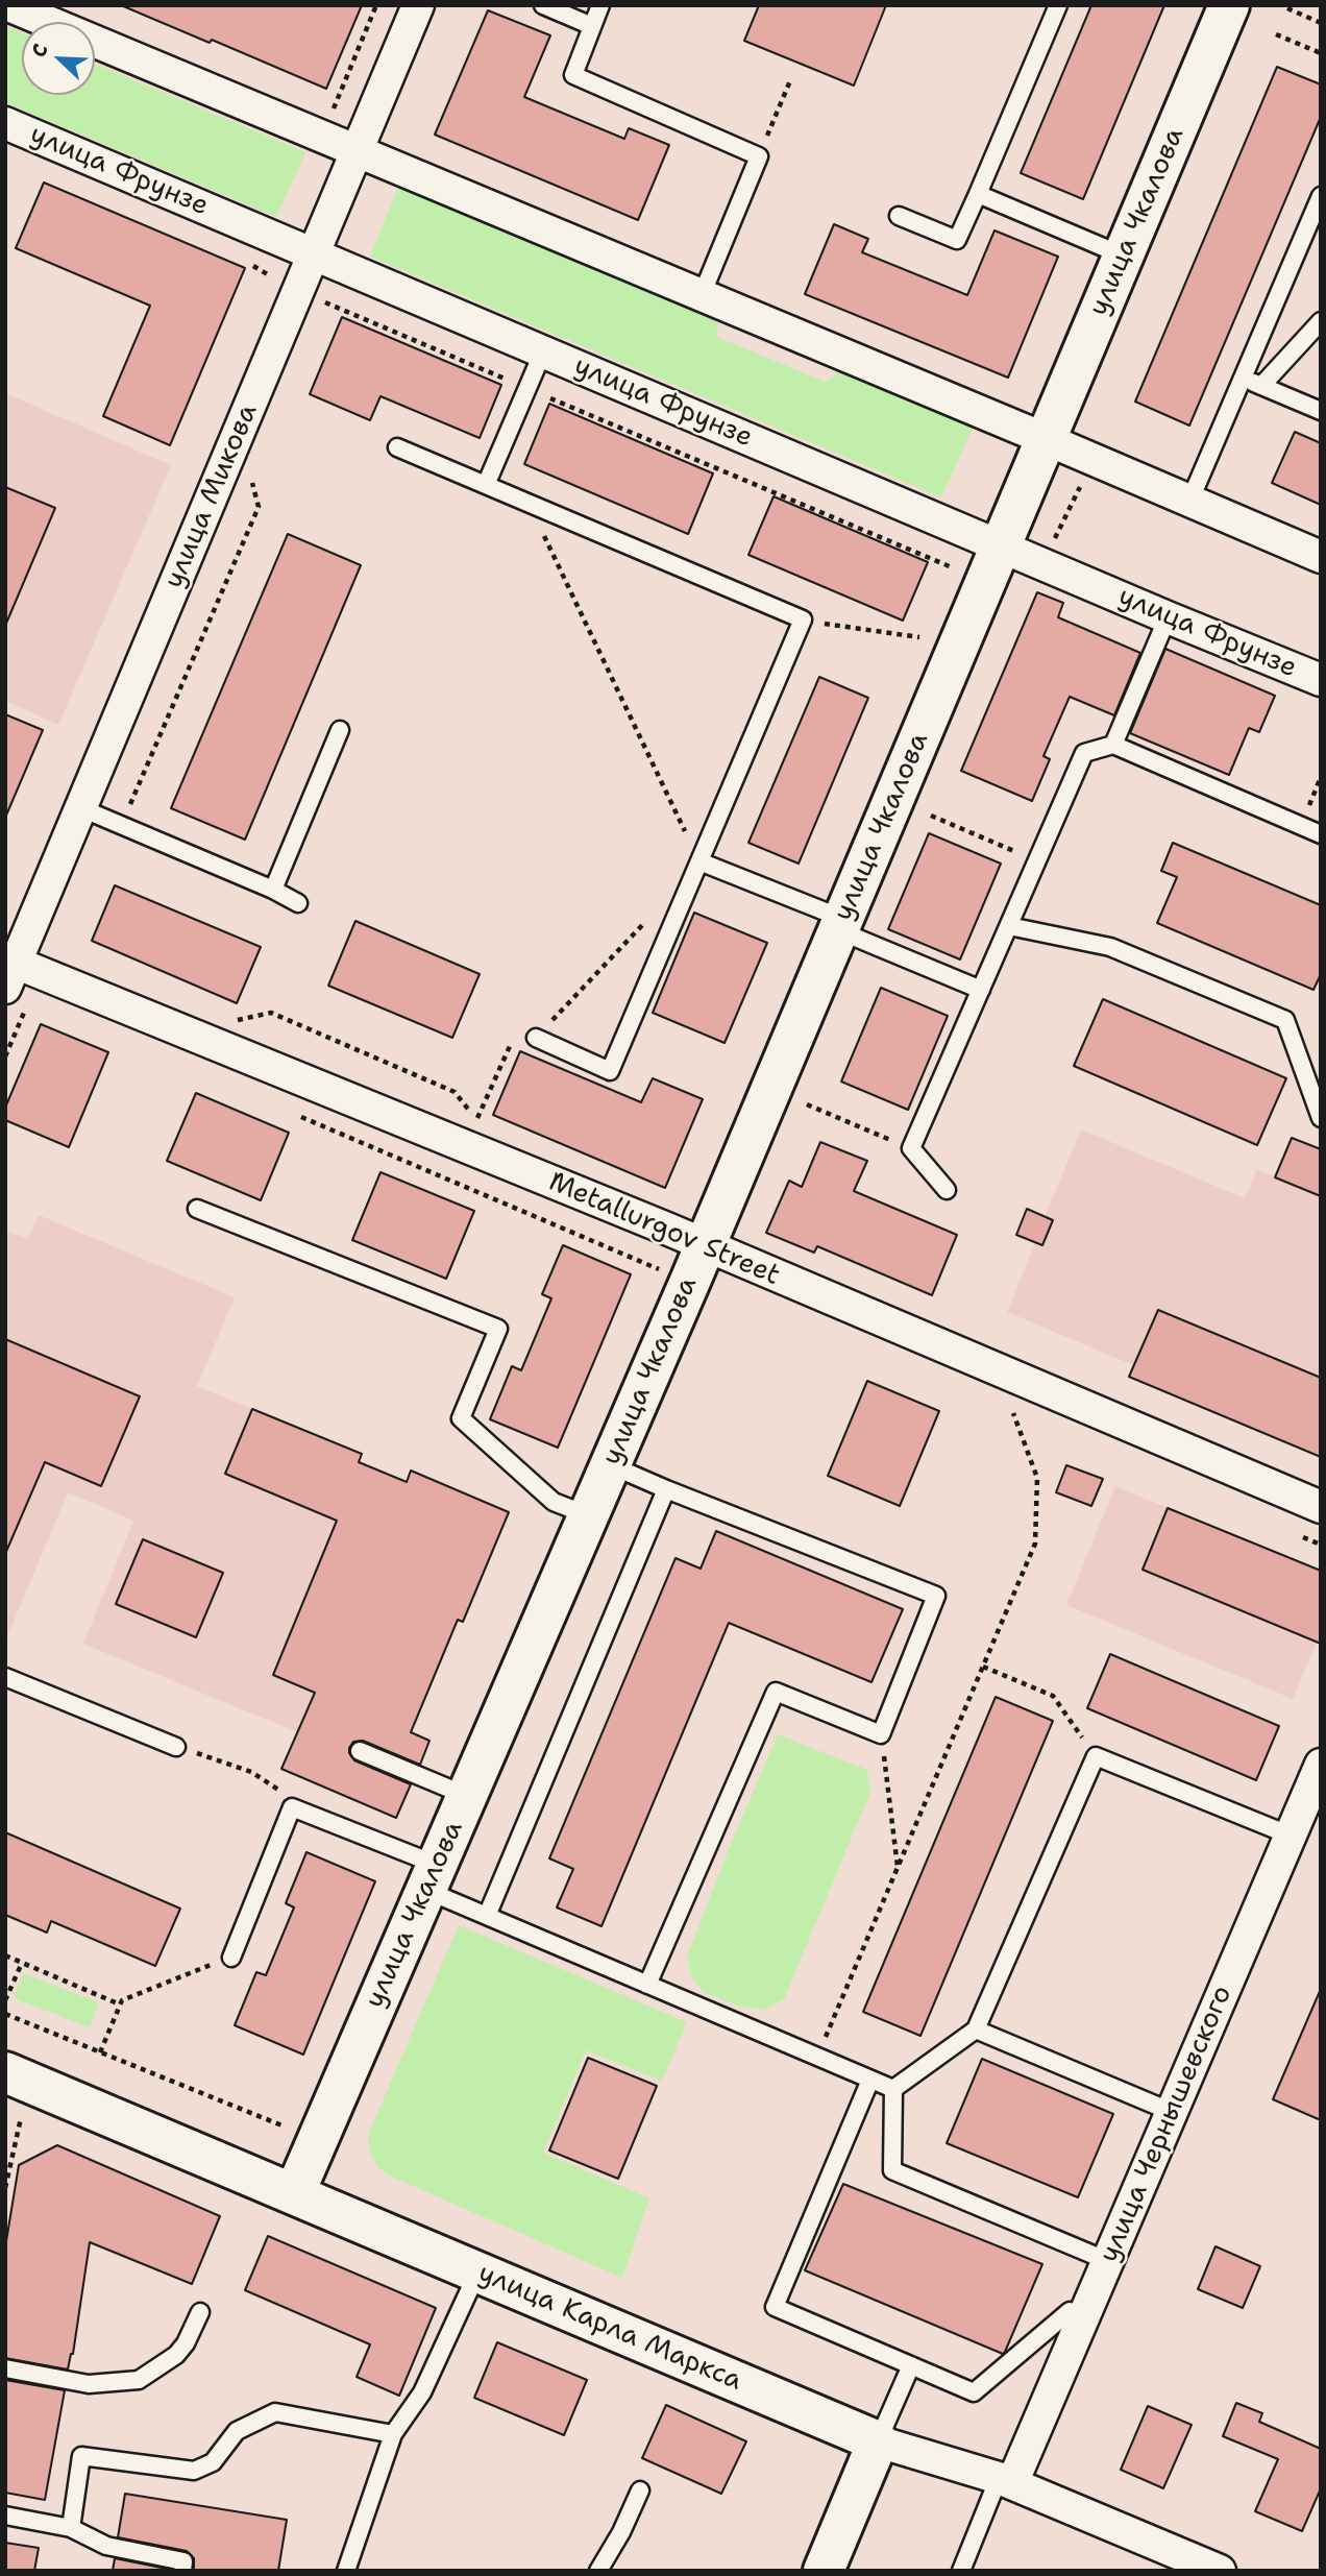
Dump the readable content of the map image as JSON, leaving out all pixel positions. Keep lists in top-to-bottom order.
{
  "streets": {
    "main road": ["улица Чкалова", "улица Карла Маркса"],
    "street": [
      "улица Фрунзе",
      "улица Микова",
      "Metallurgov Street",
      "улица Чернышевского"
    ]
  },
  "crossings": [
    ["улица Фрунзе", "улица Чкалова"],
    ["улица Фрунзе", "улица Микова"],
    ["улица Чкалова", "Metallurgov Street"],
    ["улица Чкалова", "улица Карла Маркса"],
    ["улица Микова", "Metallurgov Street"],
    ["улица Чернышевского", "улица Карла Маркса"]
  ],
  "north": "top left"
}
